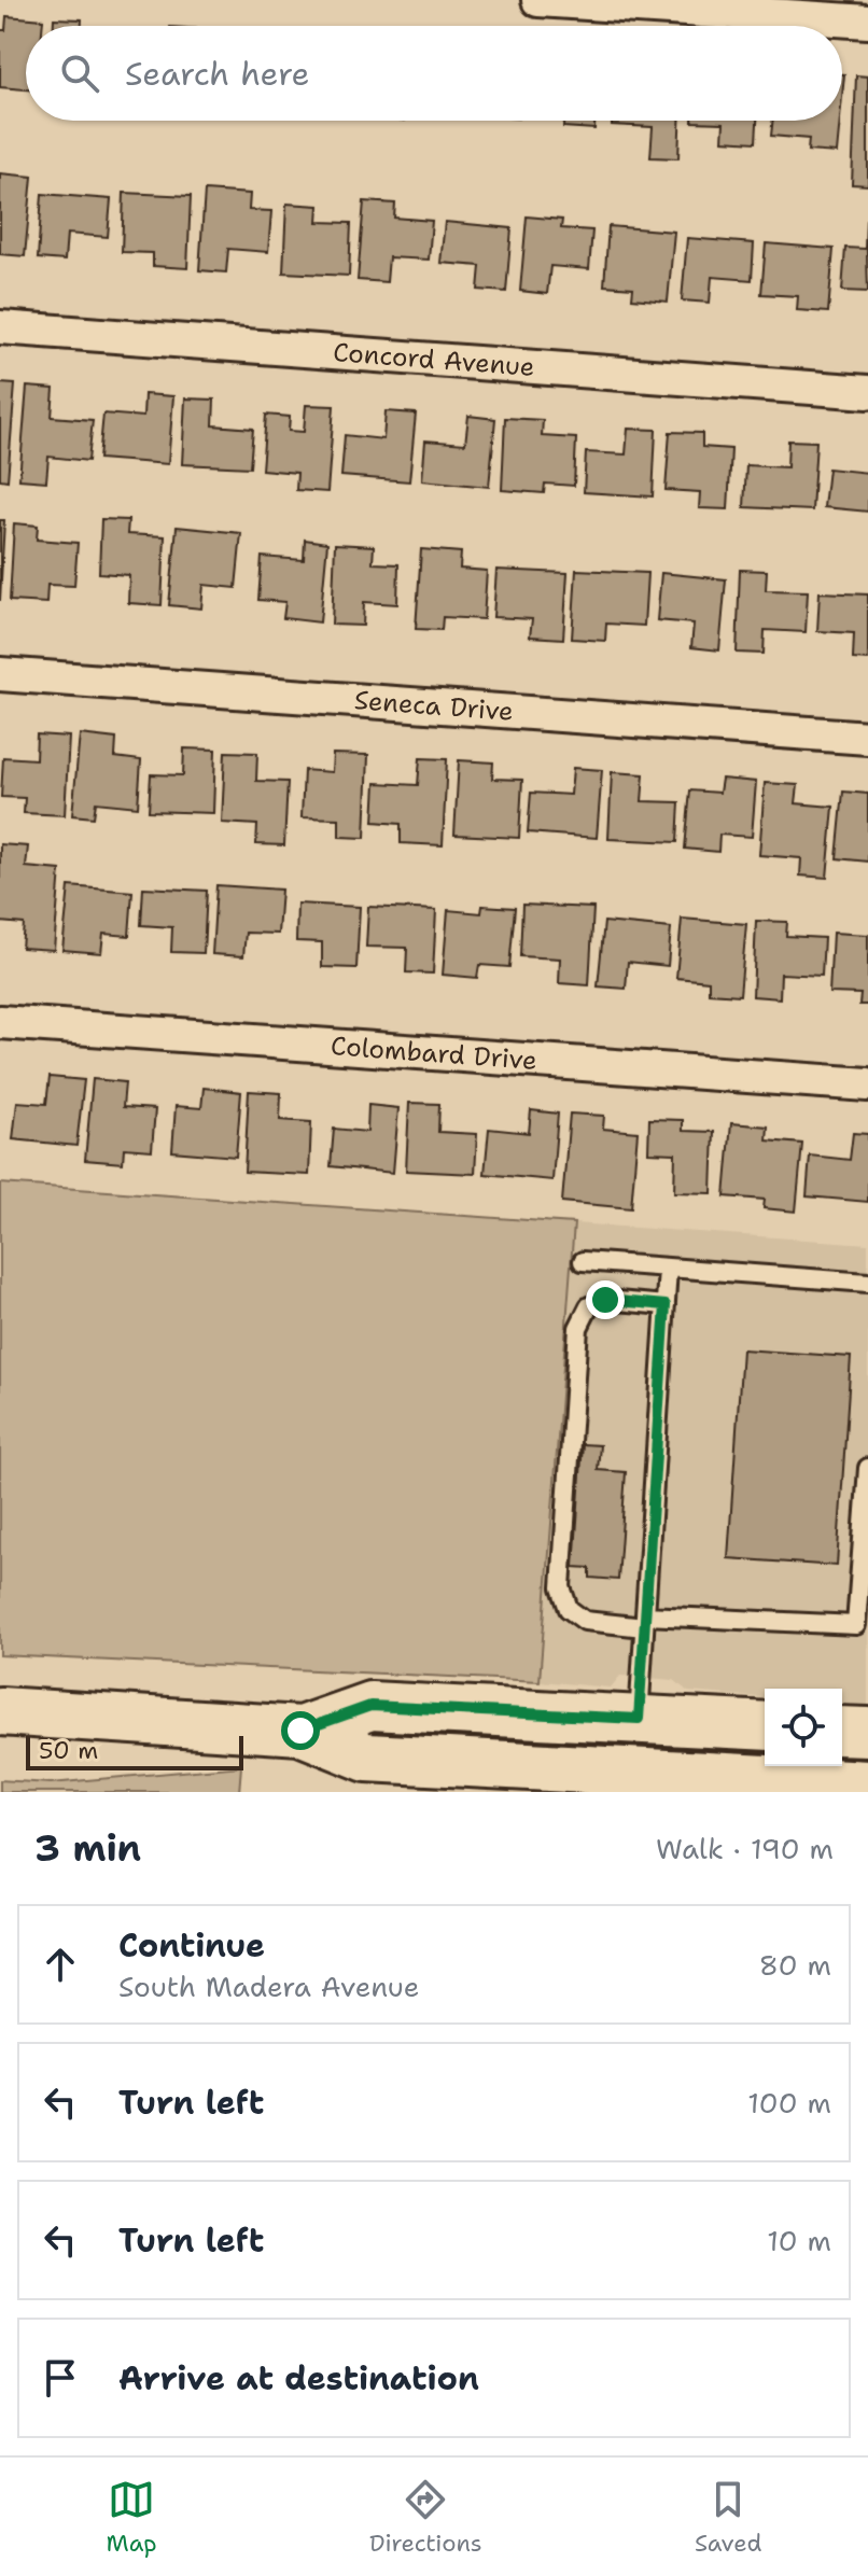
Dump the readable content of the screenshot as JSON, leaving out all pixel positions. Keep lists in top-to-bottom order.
{
  "streets": {
    "street": ["Concord Avenue", "Seneca Drive", "Colombard Drive"]
  },
  "scale_bar": "50 m",
  "page": {
    "search": "Search here",
    "scale": "50 m",
    "heading": ["3 min", "Walk · 190 m"],
    "list": [
      ["Continue", "South Madera Avenue", "80 m"],
      ["Turn left", "100 m"],
      ["Turn left", "10 m"],
      "Arrive at destination"
    ],
    "nav": ["Map", "Directions", "Saved"]
  }
}
